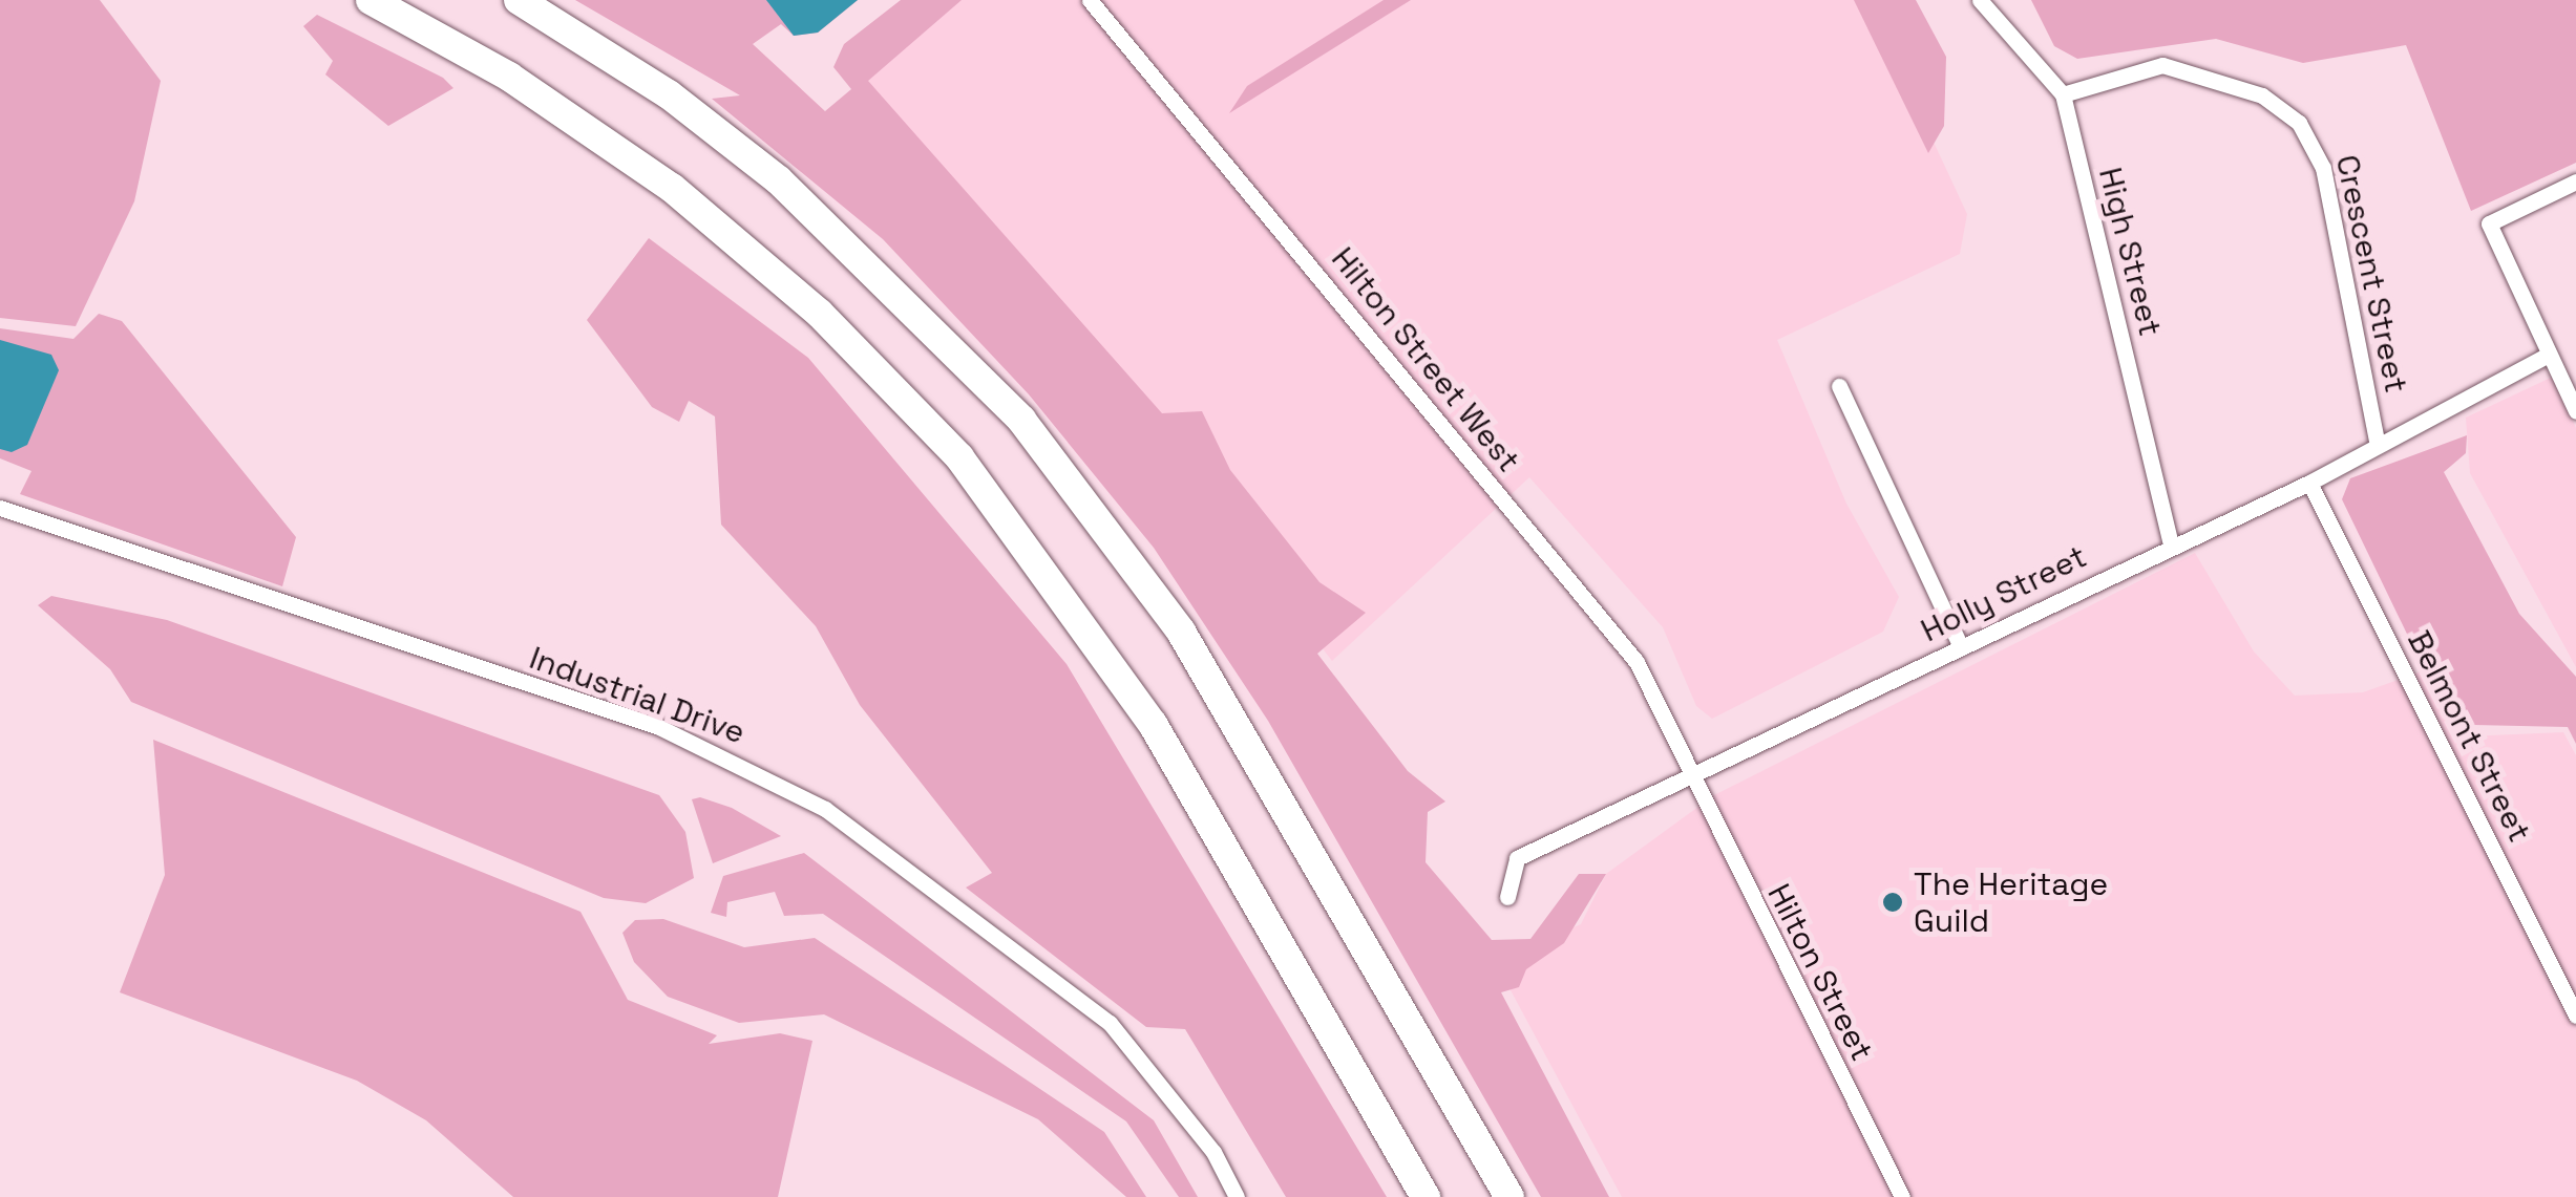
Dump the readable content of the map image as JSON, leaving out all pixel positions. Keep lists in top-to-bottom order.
{
  "streets": {
    "street": [
      "High Street",
      "Crescent Street",
      "Hilton Street West",
      "Holly Street",
      "Industrial Drive",
      "Belmont Street",
      "Hilton Street"
    ]
  },
  "crossings": [
    ["High Street", "Crescent Street"],
    ["High Street", "Holly Street"],
    ["Crescent Street", "Holly Street"],
    ["Hilton Street West", "Holly Street"],
    ["Hilton Street West", "Hilton Street"],
    ["Holly Street", "Belmont Street"],
    ["Holly Street", "Hilton Street"]
  ],
  "places": ["The Heritage Guild"]
}
